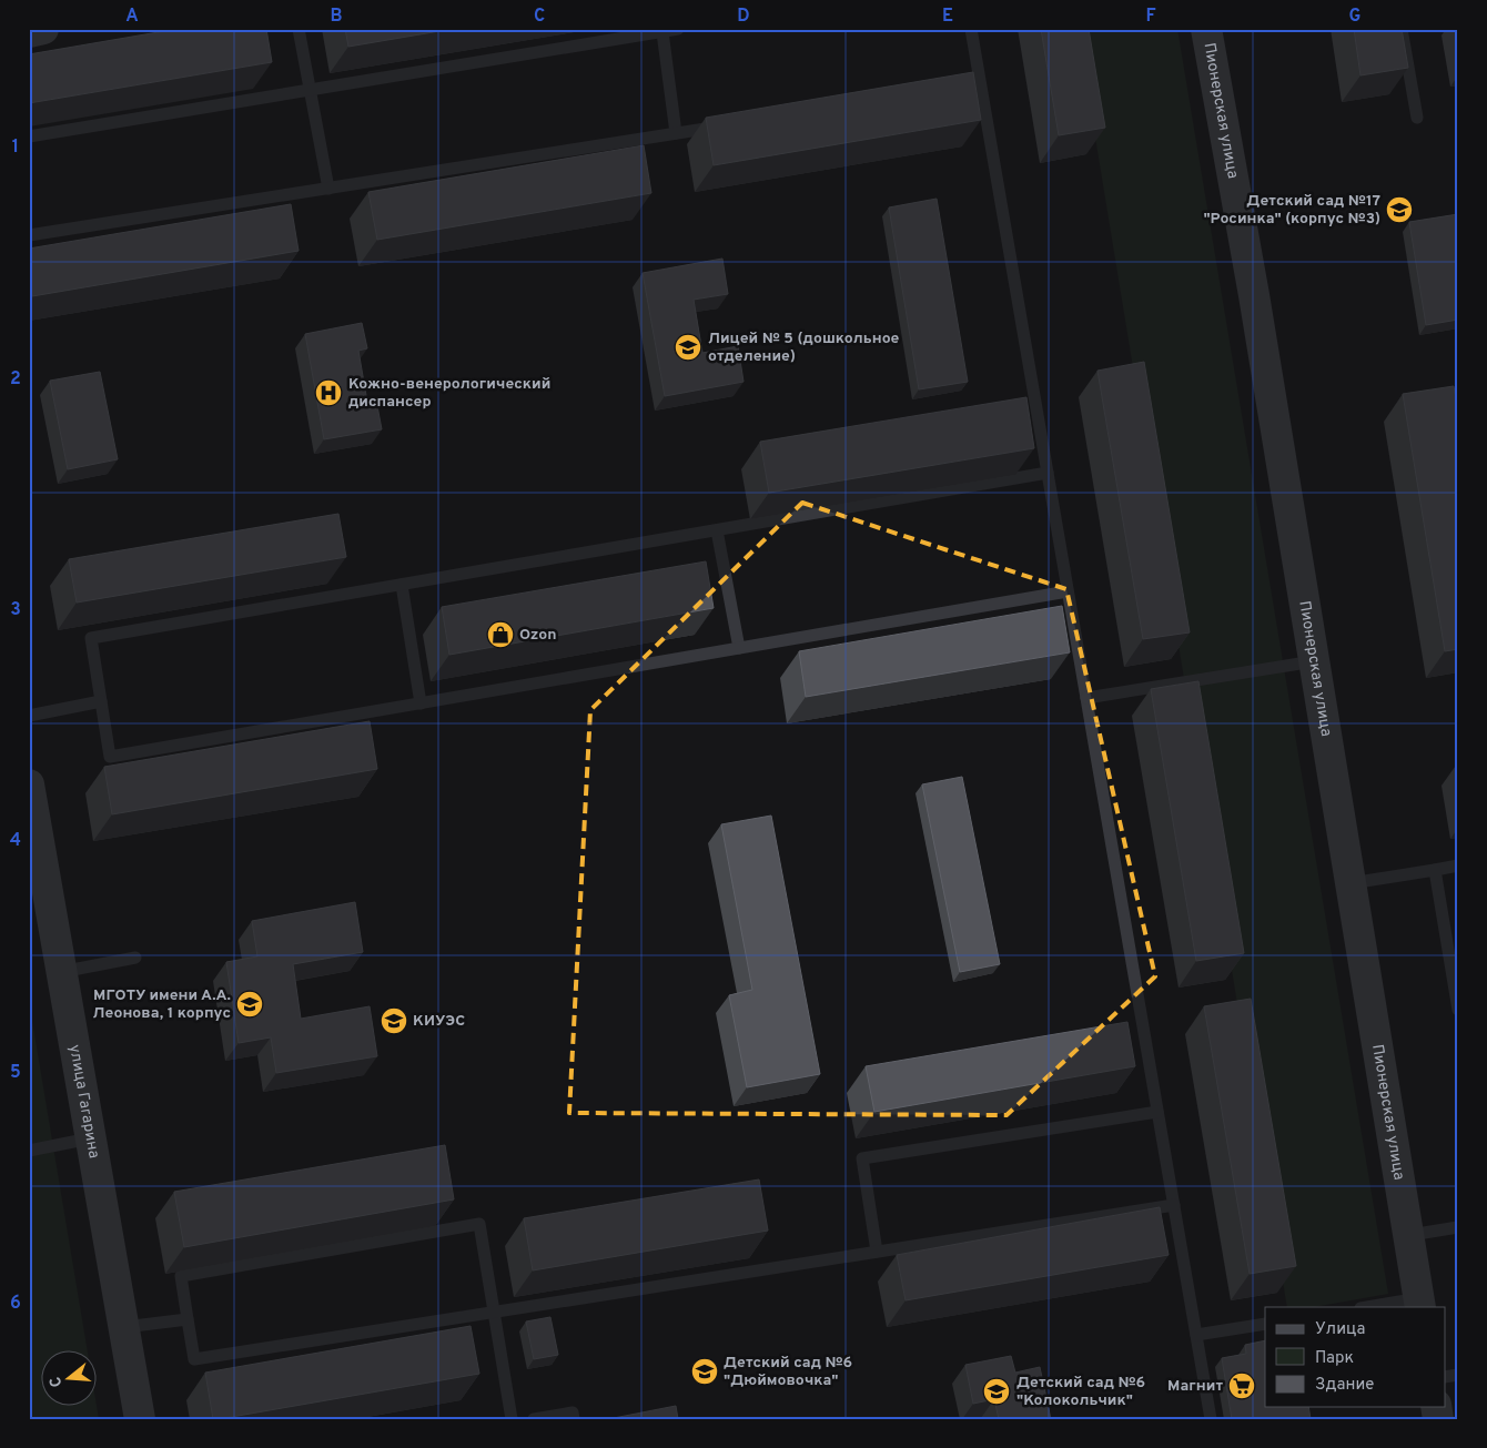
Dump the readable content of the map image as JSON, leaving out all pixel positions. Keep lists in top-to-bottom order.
{
  "streets": {
    "main road": ["Пионерская улица", "улица Гагарина"]
  },
  "places": {
    "school or university": [
      "Детский сад №17 \"Росинка\" (корпус №3)",
      "Лицей № 5 (дошкольное отделение)",
      "МГОТУ имени А.А. Леонова, 1 корпус",
      "КИУЭС",
      "Детский сад №6 \"Дюймовочка\"",
      "Детский сад №6 \"Колокольчик\""
    ],
    "hospital": ["Кожно-венерологический диспансер"],
    "shop": ["Ozon"],
    "supermarket": ["Магнит"]
  },
  "legend": ["Улица", "Парк", "Здание"],
  "north": "left",
  "grid": {
    "columns": [
      "A",
      "B",
      "C",
      "D",
      "E",
      "F",
      "G"
    ],
    "rows": [
      "1",
      "2",
      "3",
      "4",
      "5",
      "6"
    ]
  }
}
